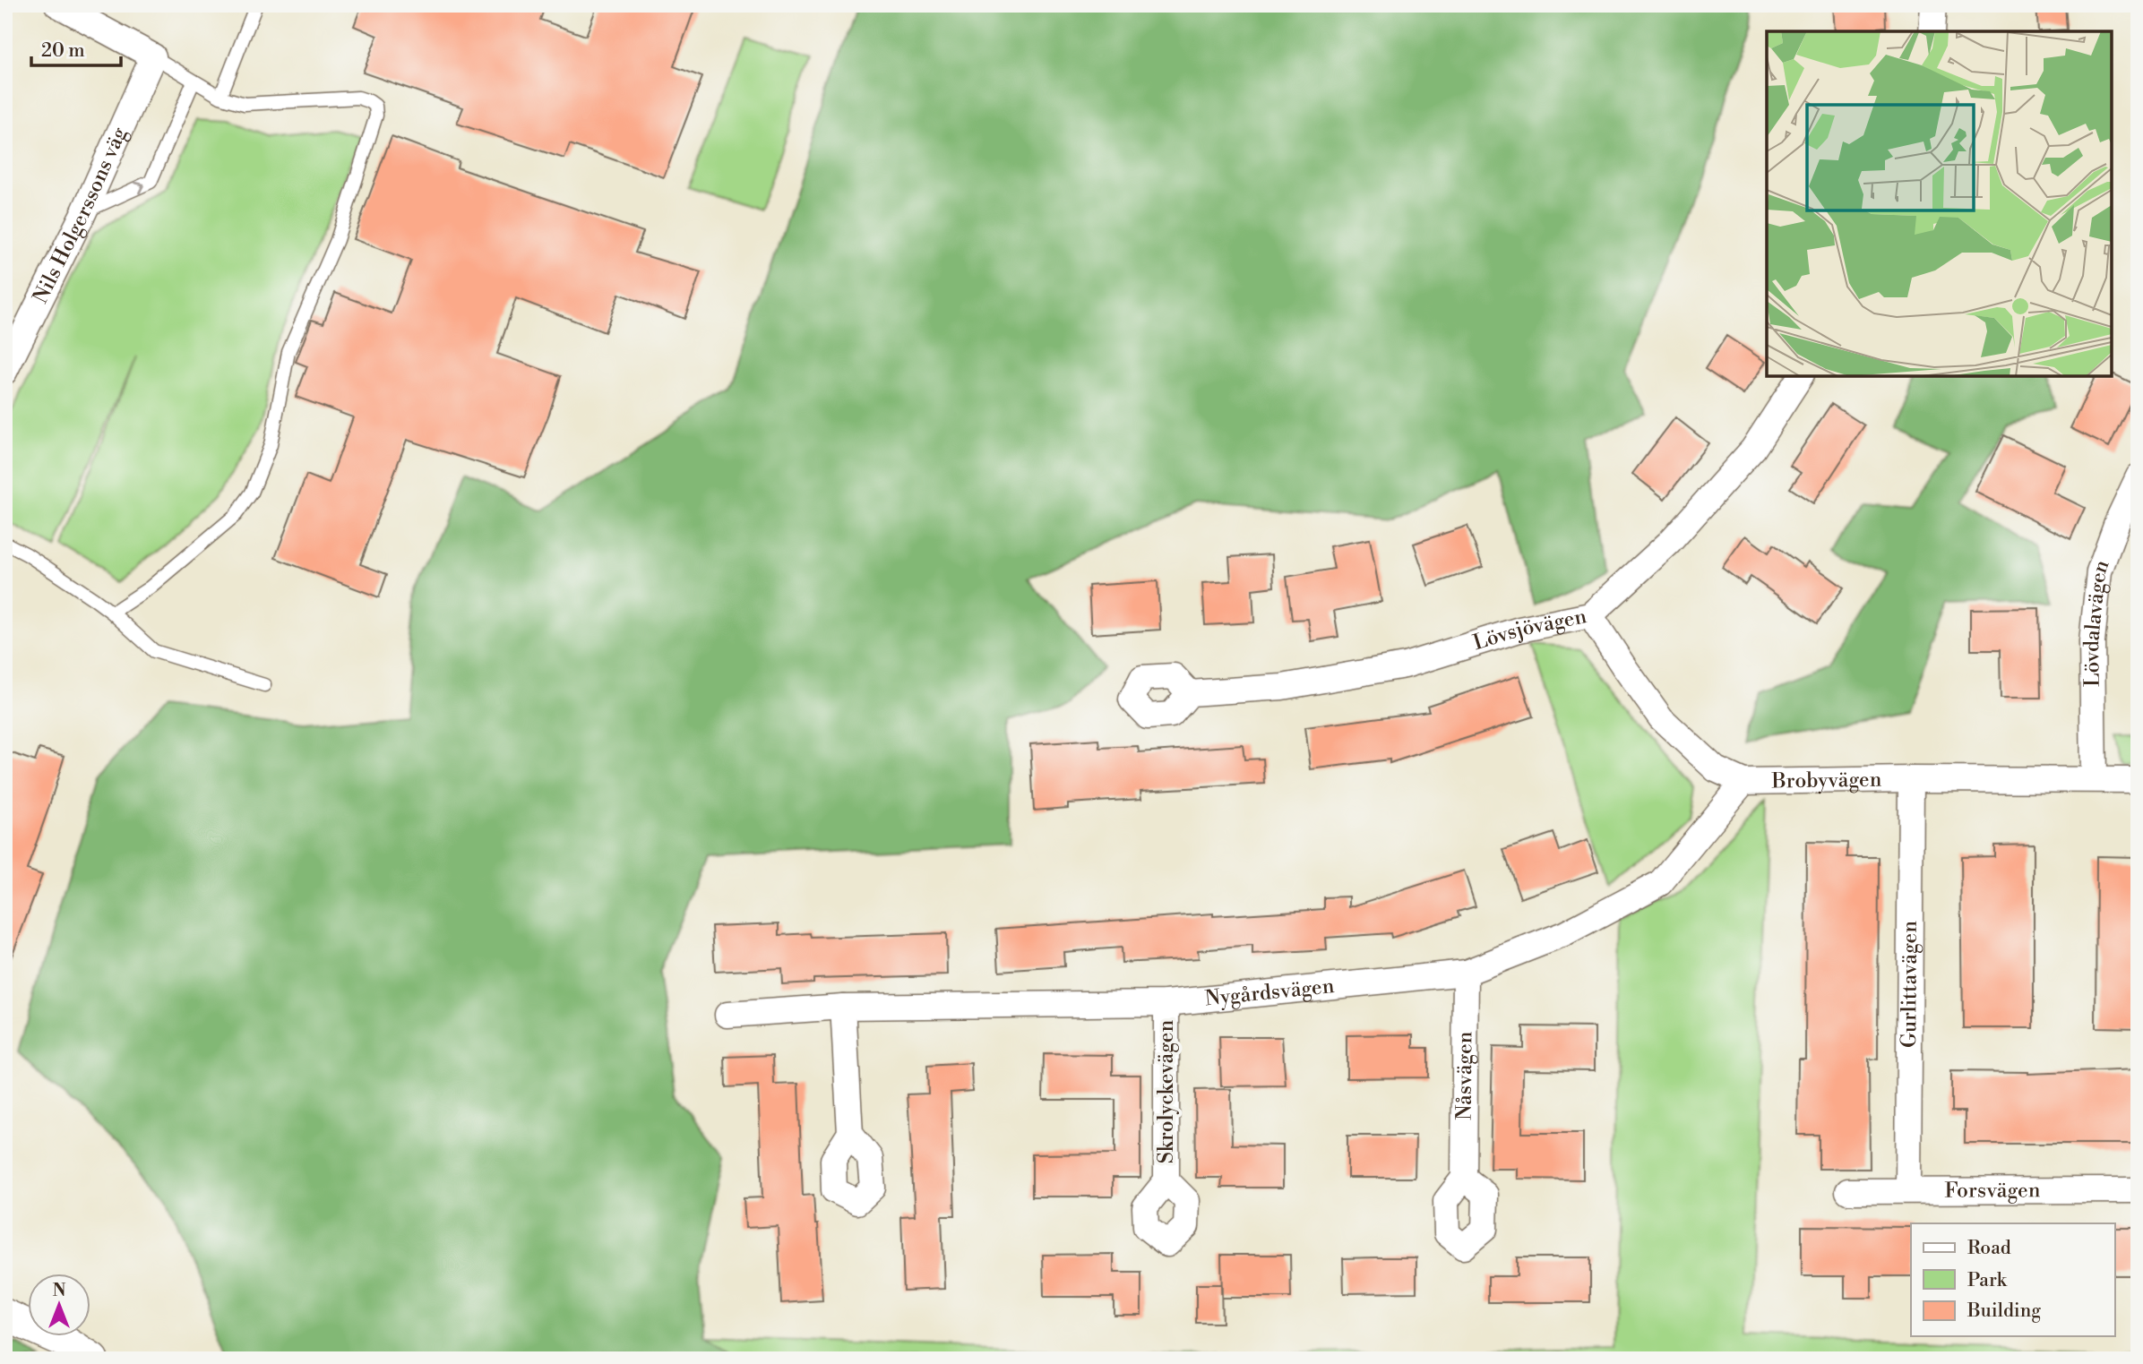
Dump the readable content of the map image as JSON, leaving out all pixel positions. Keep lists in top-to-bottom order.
{
  "streets": {
    "street": [
      "Nils Holgerssons väg",
      "Lövdalavägen",
      "Lövsjövägen",
      "Brobyvägen",
      "Gurlittavägen",
      "Nygårdsvägen",
      "Nåsvägen",
      "Skrolyckevägen",
      "Forsvägen"
    ]
  },
  "crossings": [
    ["Lövdalavägen", "Brobyvägen"],
    ["Lövsjövägen", "Brobyvägen"],
    ["Brobyvägen", "Gurlittavägen"],
    ["Brobyvägen", "Nygårdsvägen"],
    ["Gurlittavägen", "Forsvägen"],
    ["Nygårdsvägen", "Nåsvägen"],
    ["Nygårdsvägen", "Skrolyckevägen"]
  ],
  "legend": ["Road", "Park", "Building"],
  "scale_bar": "20 m",
  "north": "top"
}
